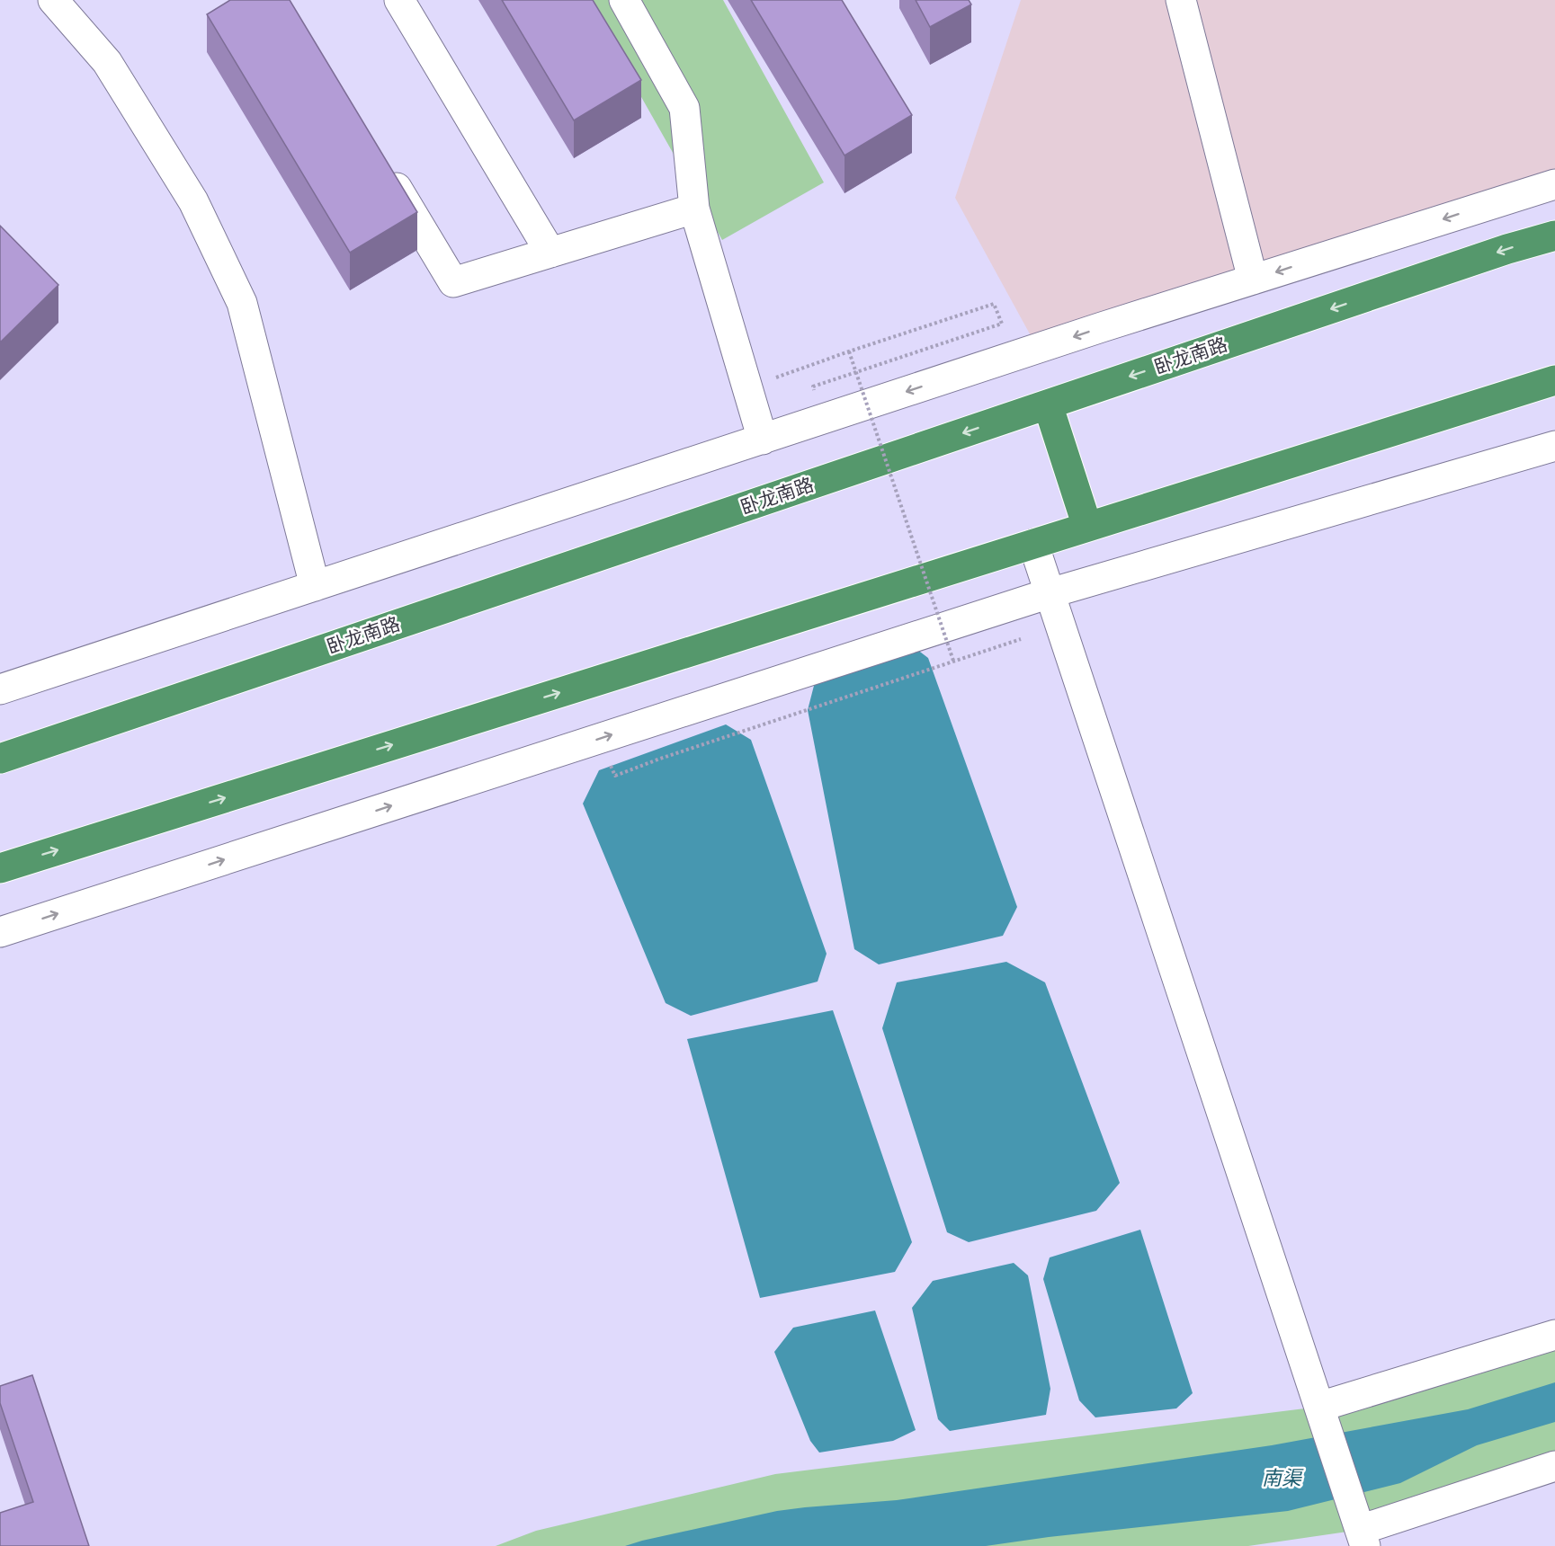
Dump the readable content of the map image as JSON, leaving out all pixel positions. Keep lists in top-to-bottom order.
{
  "streets": {
    "highway": ["卧龙南路"]
  },
  "water": ["南渠"]
}
